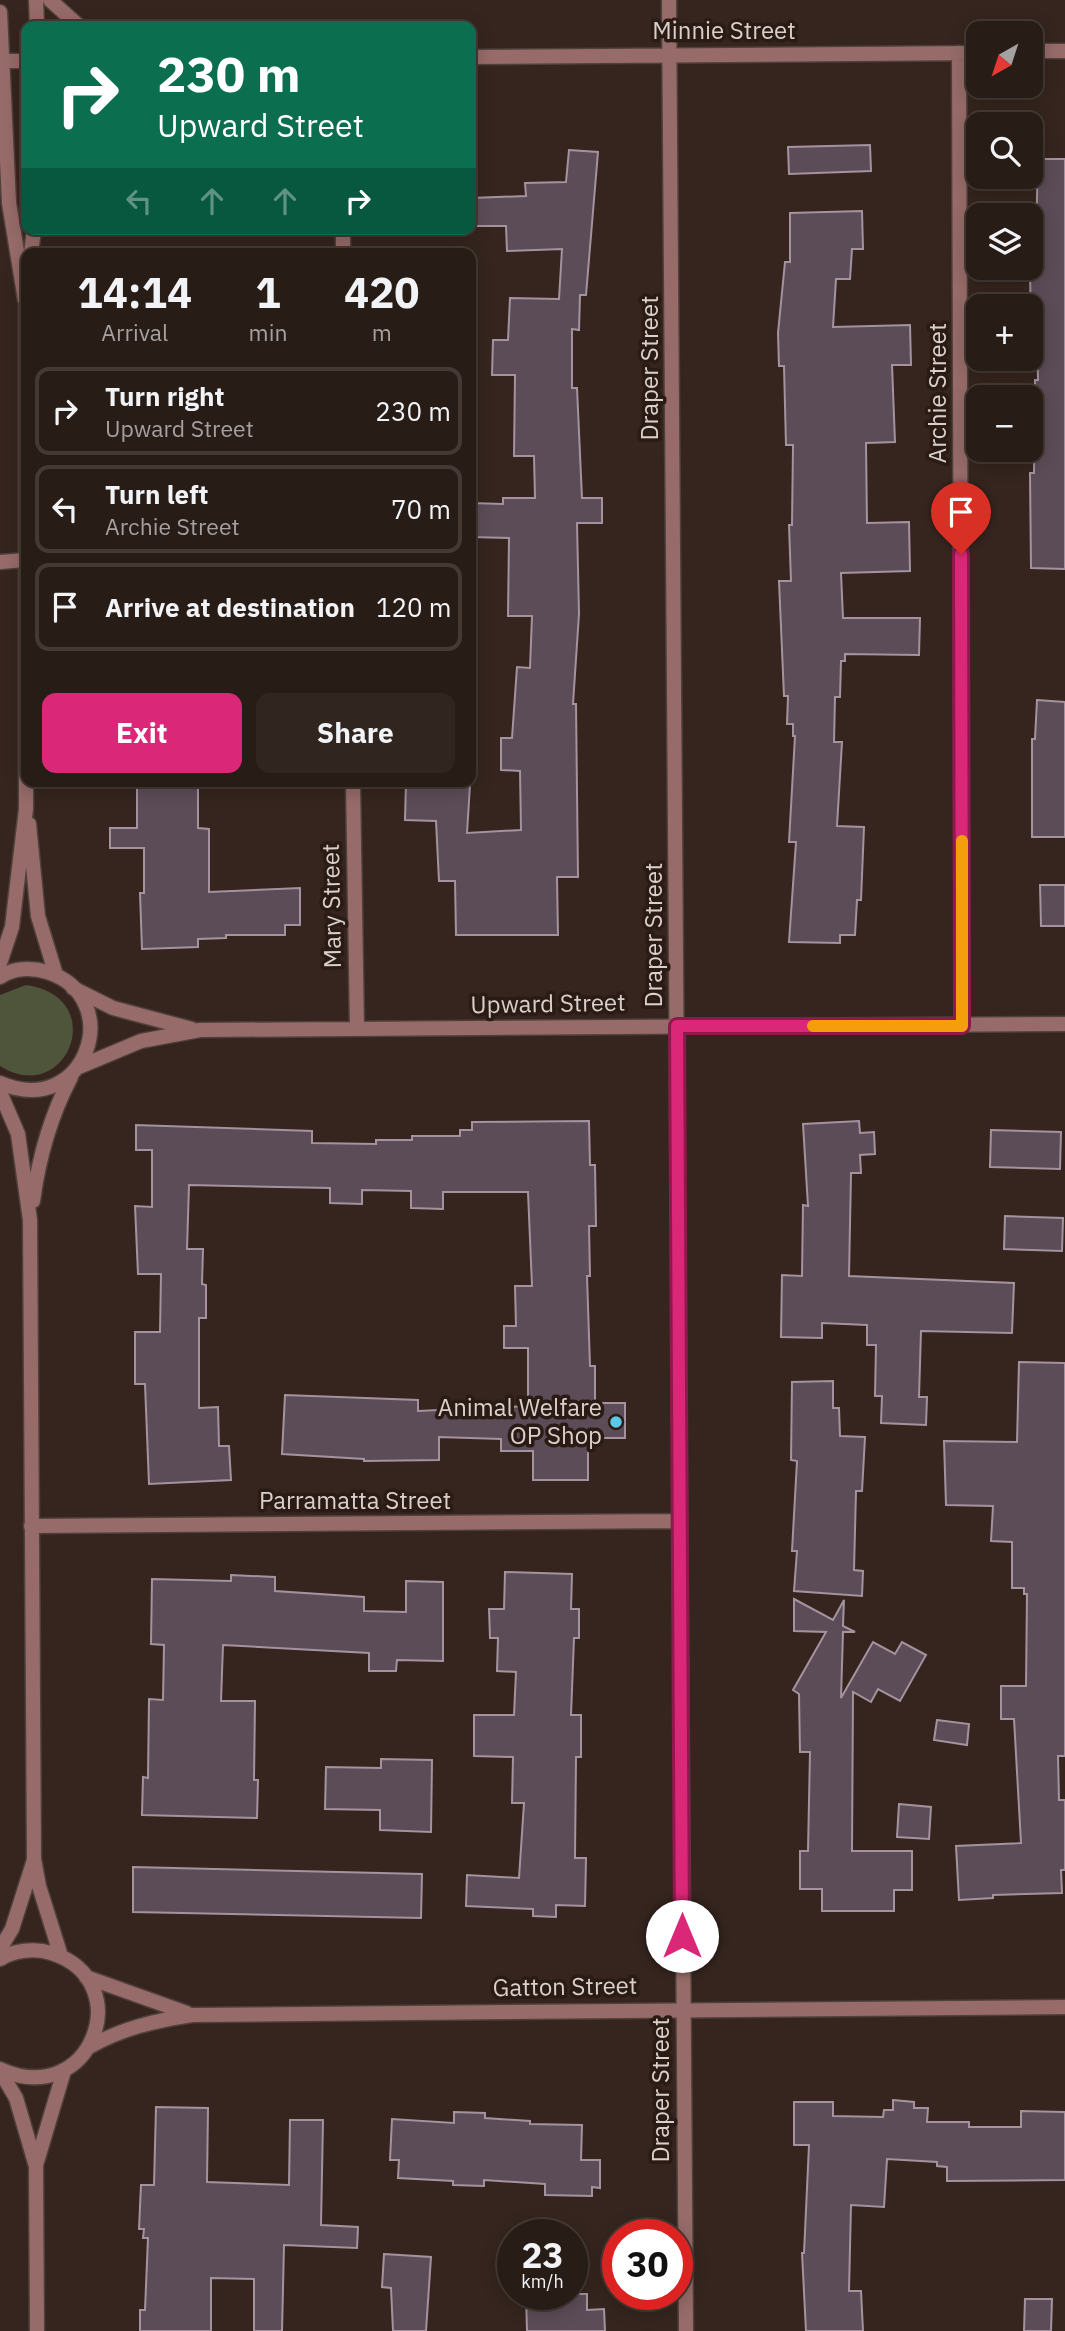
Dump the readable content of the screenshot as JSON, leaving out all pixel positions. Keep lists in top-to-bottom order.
{
  "streets": {
    "street": [
      "Minnie Street",
      "Draper Street",
      "Archie Street",
      "Mary Street",
      "Upward Street",
      "Parramatta Street",
      "Gatton Street"
    ]
  },
  "crossings": [
    ["Minnie Street", "Draper Street"],
    ["Minnie Street", "Archie Street"],
    ["Draper Street", "Upward Street"],
    ["Draper Street", "Parramatta Street"],
    ["Draper Street", "Gatton Street"],
    ["Archie Street", "Upward Street"],
    ["Mary Street", "Upward Street"]
  ],
  "places": ["Animal Welfare OP Shop"],
  "north": "bottom left",
  "page": {
    "map_buttons": ["+", "−"],
    "turn": ["230 m", "Upward Street"],
    "eta": [
      "14:14",
      "Arrival",
      "1",
      "min",
      "420",
      "m"
    ],
    "list": [
      {
        "name": "Turn right",
        "note": "Upward Street",
        "value": "230 m"
      },
      {
        "name": "Turn left",
        "note": "Archie Street",
        "value": "70 m"
      },
      {
        "name": "Arrive at destination",
        "value": "120 m"
      }
    ],
    "buttons": ["Exit", "Share"],
    "speed": "23 km/h",
    "limit": "30"
  }
}
